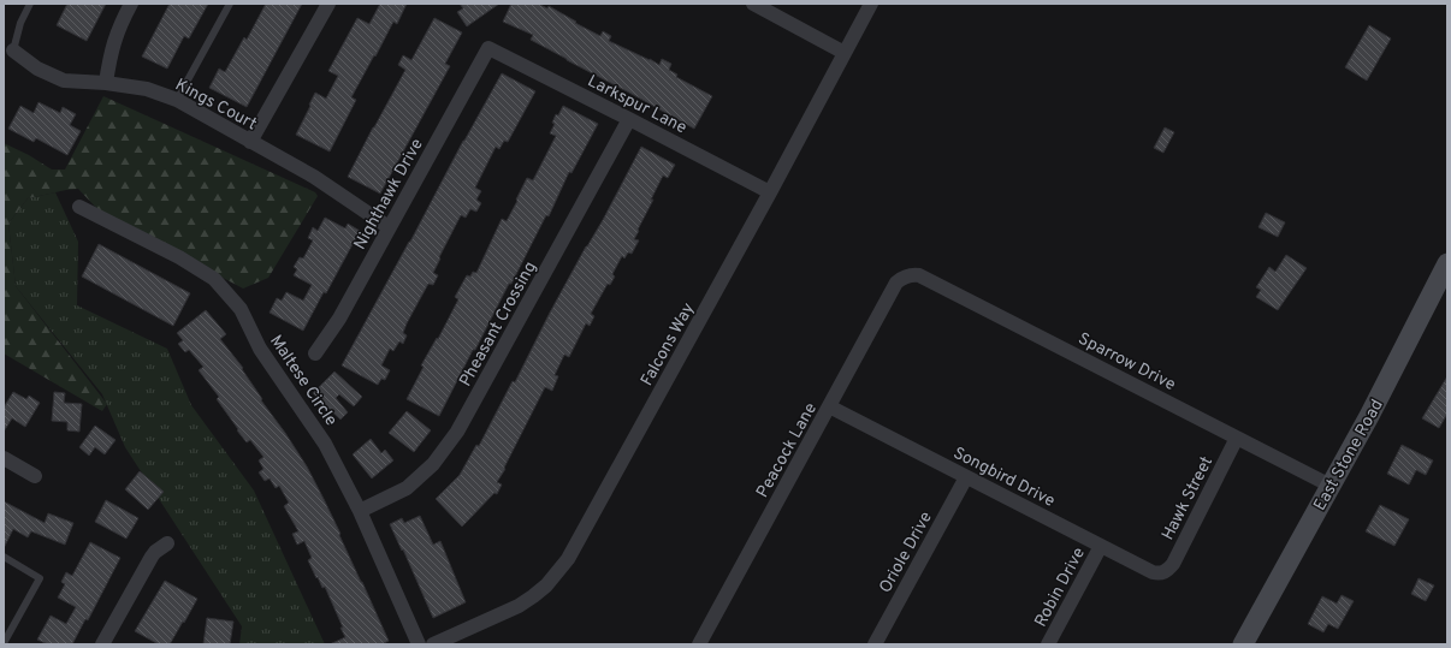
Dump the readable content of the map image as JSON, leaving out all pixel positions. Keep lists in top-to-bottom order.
{
  "streets": {
    "main road": ["East Stone Road"],
    "street": [
      "Kings Court",
      "Larkspur Lane",
      "Nighthawk Drive",
      "Pheasant Crossing",
      "Falcons Way",
      "Sparrow Drive",
      "Maltese Circle",
      "Peacock Lane",
      "Songbird Drive",
      "Hawk Street",
      "Oriole Drive",
      "Robin Drive"
    ]
  },
  "crossings": [
    ["Kings Court", "Nighthawk Drive"],
    ["Larkspur Lane", "Nighthawk Drive"],
    ["Larkspur Lane", "Pheasant Crossing"],
    ["Larkspur Lane", "Falcons Way"],
    ["Pheasant Crossing", "Maltese Circle"],
    ["Sparrow Drive", "Peacock Lane"],
    ["Sparrow Drive", "East Stone Road"],
    ["Sparrow Drive", "Hawk Street"],
    ["Peacock Lane", "Songbird Drive"],
    ["Songbird Drive", "Hawk Street"],
    ["Songbird Drive", "Oriole Drive"],
    ["Songbird Drive", "Robin Drive"]
  ]
}
